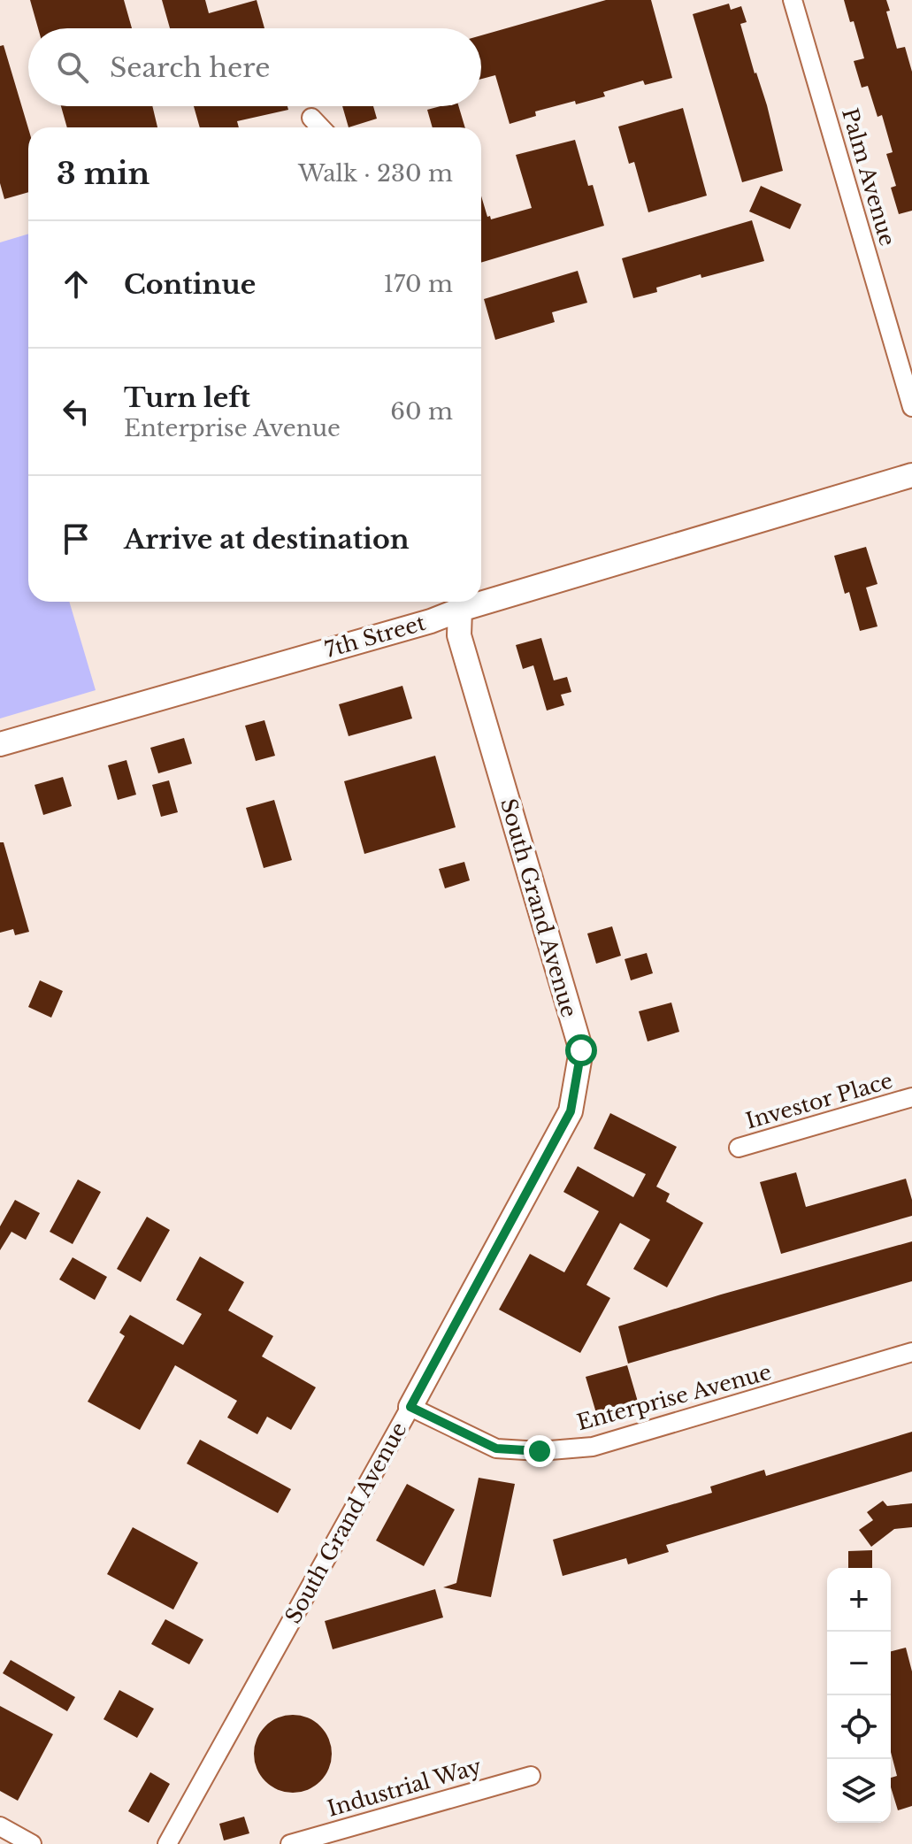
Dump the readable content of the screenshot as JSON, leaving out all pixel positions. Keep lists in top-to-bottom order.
{
  "streets": {
    "street": [
      "Palm Avenue",
      "7th Street",
      "South Grand Avenue",
      "Investor Place",
      "Enterprise Avenue",
      "Industrial Way"
    ]
  },
  "crossings": [
    ["7th Street", "South Grand Avenue"],
    ["South Grand Avenue", "Enterprise Avenue"]
  ],
  "page": {
    "search": "Search here",
    "heading": ["3 min", "Walk · 230 m"],
    "list": [
      ["Continue", "170 m"],
      ["Turn left", "Enterprise Avenue", "60 m"],
      "Arrive at destination"
    ],
    "map_buttons": ["+", "−"]
  }
}
